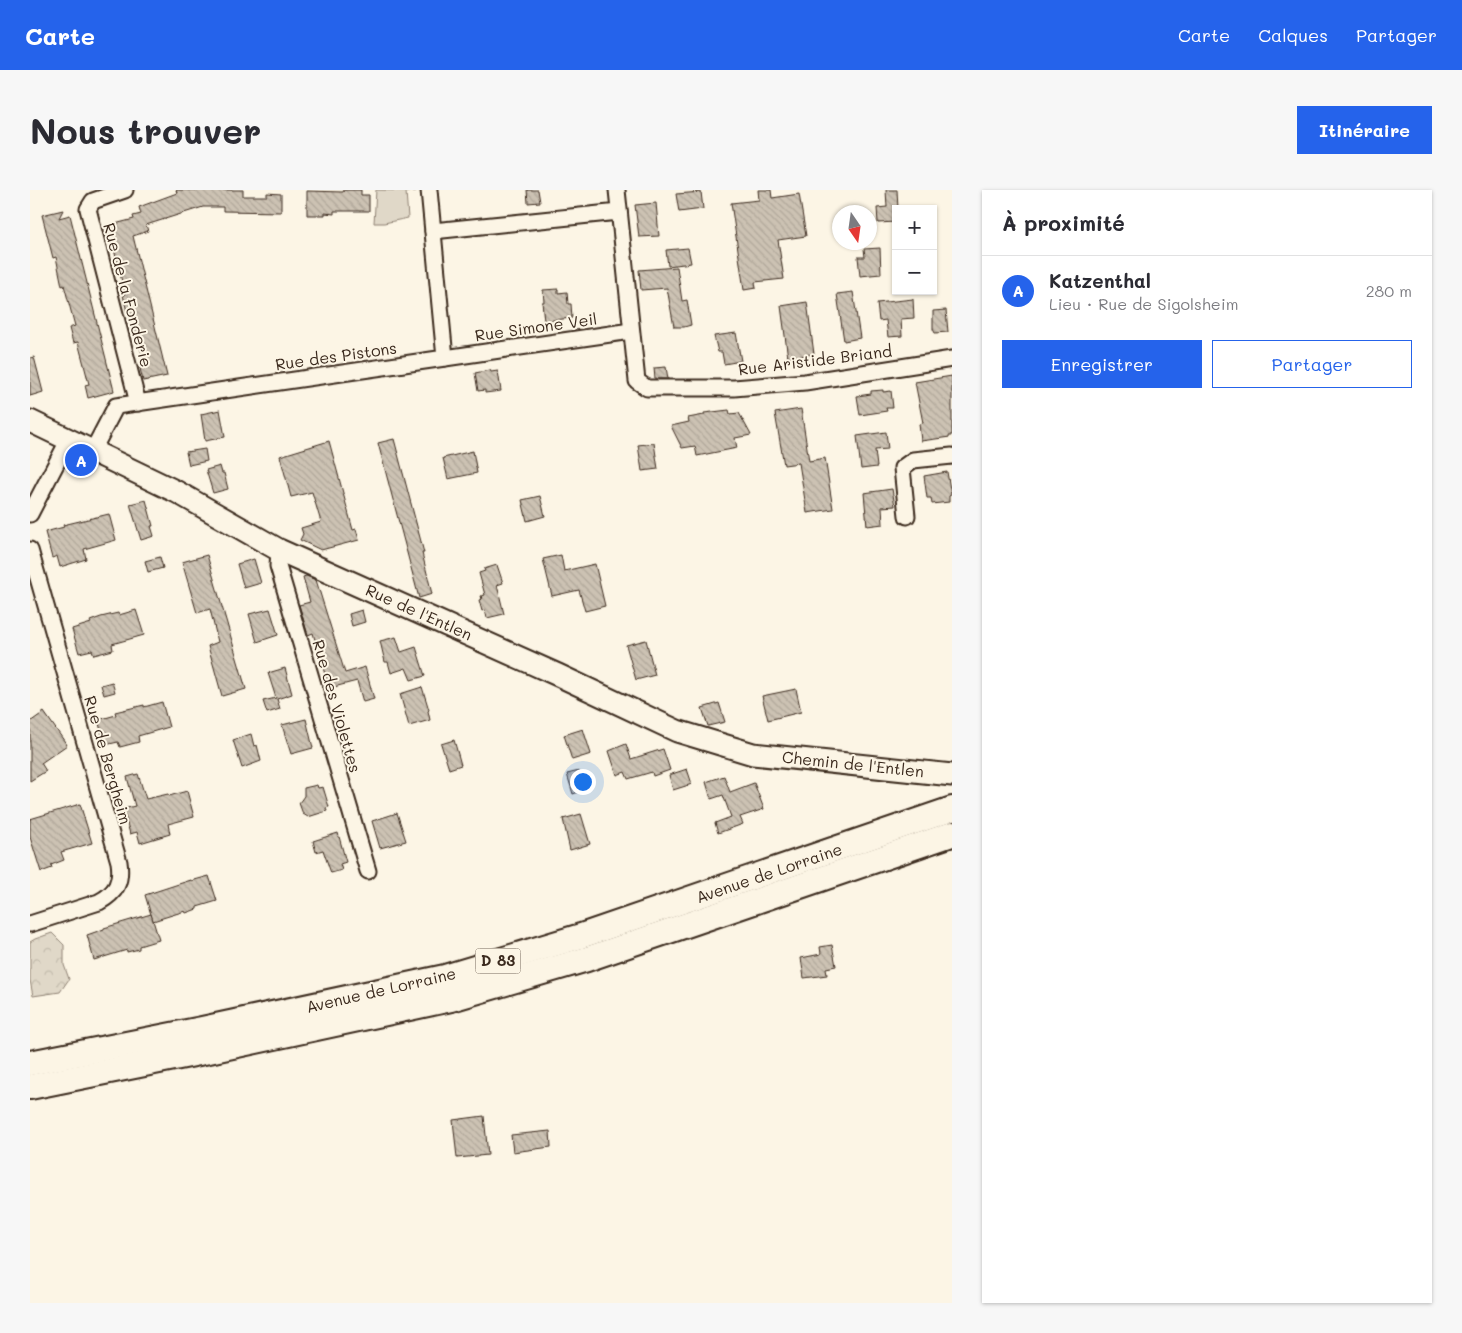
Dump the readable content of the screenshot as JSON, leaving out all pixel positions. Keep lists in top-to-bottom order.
{
  "streets": {
    "main road": ["Avenue de Lorraine", "D 83"],
    "street": [
      "Rue de la Fonderie",
      "Rue Simone Veil",
      "Rue des Pistons",
      "Rue Aristide Briand",
      "Rue de l'Entlen",
      "Rue des Violettes",
      "Rue de Bergheim",
      "Chemin de l'Entlen"
    ]
  },
  "crossings": [
    ["Rue de la Fonderie", "Rue des Pistons"],
    ["Rue Simone Veil", "Rue des Pistons"],
    ["Rue Simone Veil", "Rue Aristide Briand"],
    ["Rue des Pistons", "Rue de l'Entlen"],
    ["Rue de l'Entlen", "Rue des Violettes"],
    ["Rue de l'Entlen", "Chemin de l'Entlen"]
  ],
  "north": "bottom",
  "page": {
    "header": "Carte",
    "nav": ["Carte", "Calques", "Partager"],
    "buttons": [
      "Itinéraire",
      ["Enregistrer", "Partager"]
    ],
    "title": "Nous trouver",
    "heading": "À proximité",
    "map_buttons": ["+", "−"],
    "list": [
      {
        "mark": "A",
        "name": "Katzenthal",
        "note": "Lieu · Rue de Sigolsheim",
        "value": "280 m"
      }
    ],
    "pins": "A"
  }
}
